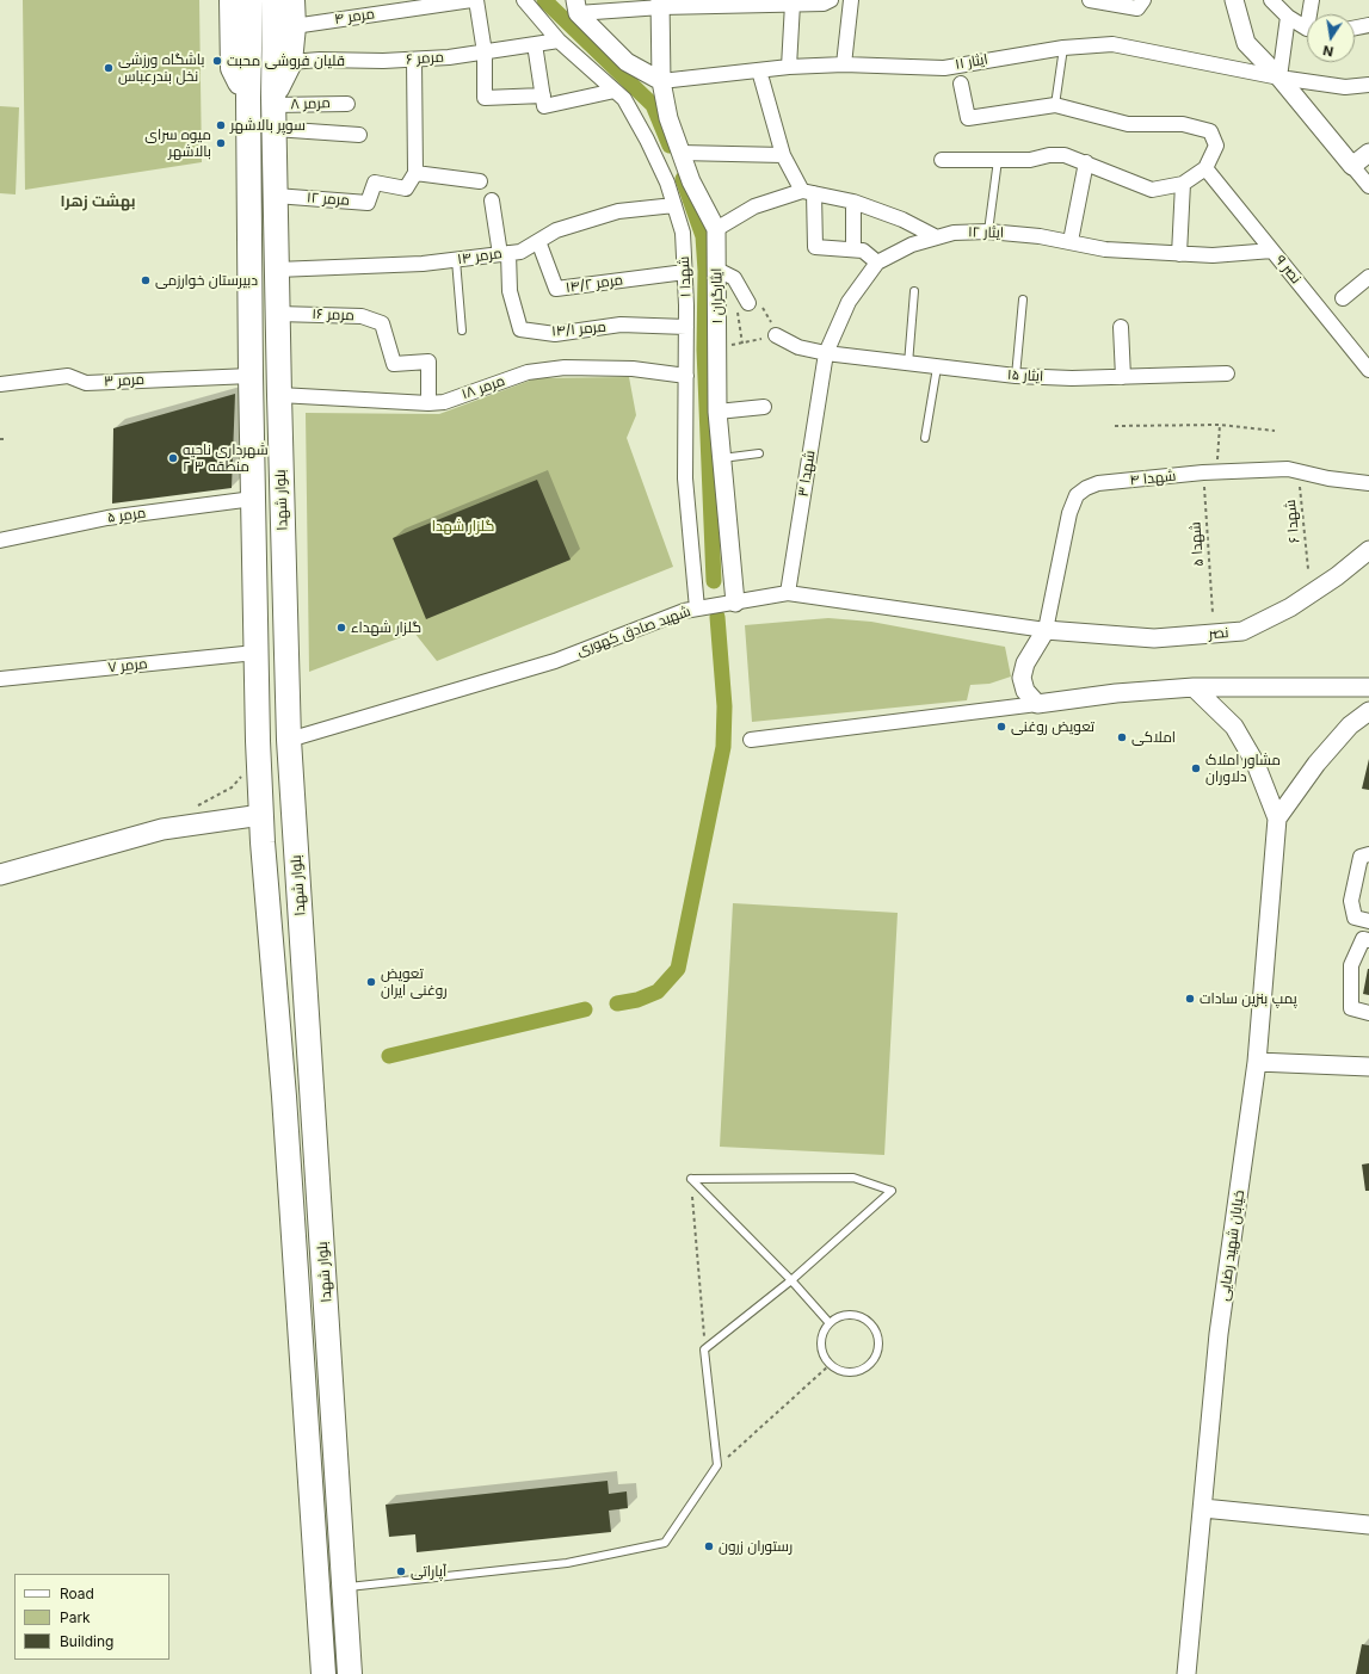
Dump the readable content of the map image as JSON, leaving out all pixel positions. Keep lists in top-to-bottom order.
{
  "streets": {
    "highway": ["بلوار شهدا"],
    "street": [
      "مرمر ۴",
      "مرمر ۶",
      "ایثار ۱۱",
      "مرمر ۸",
      "مرمر ۱۲",
      "ایثار ۱۲",
      "مرمر ۱۴",
      "نصر ۹",
      "شهدا ۱",
      "مرمر ۱۴/۲",
      "ایثارگران ۱",
      "مرمر ۱۶",
      "مرمر ۱۴/۱",
      "ایثار ۱۵",
      "مرمر ۳",
      "مرمر ۱۸",
      "شهدا ۳",
      "شهدا ۴",
      "مرمر ۵",
      "شهید صادق کهوری",
      "نصر",
      "مرمر ۷",
      "خیابان شهید رضایی"
    ],
    "path": ["شهدا ۶", "شهدا ۵"]
  },
  "crossings": [
    ["مرمر ۶", "شهدا ۱"],
    ["ایثار ۱۱", "ایثارگران ۱"],
    ["مرمر ۸", "بلوار شهدا"],
    ["مرمر ۱۲", "بلوار شهدا"],
    ["ایثار ۱۲", "نصر ۹"],
    ["ایثار ۱۲", "شهدا ۳"],
    ["مرمر ۱۴", "شهدا ۱"],
    ["مرمر ۱۴", "مرمر ۱۴/۲"],
    ["مرمر ۱۴", "مرمر ۱۴/۱"],
    ["مرمر ۱۴", "بلوار شهدا"],
    ["شهدا ۱", "مرمر ۱۴/۲"],
    ["شهدا ۱", "مرمر ۱۴/۱"],
    ["شهدا ۱", "مرمر ۱۸"],
    ["شهدا ۱", "شهید صادق کهوری"],
    ["ایثارگران ۱", "شهید صادق کهوری"],
    ["مرمر ۱۶", "مرمر ۱۸"],
    ["مرمر ۱۶", "بلوار شهدا"],
    ["ایثار ۱۵", "شهدا ۳"],
    ["مرمر ۳", "بلوار شهدا"],
    ["مرمر ۱۸", "بلوار شهدا"],
    ["شهدا ۳", "شهید صادق کهوری"],
    ["شهدا ۴", "شهدا ۶"],
    ["شهدا ۴", "شهدا ۵"],
    ["شهدا ۴", "شهید صادق کهوری"],
    ["شهدا ۴", "نصر"],
    ["بلوار شهدا", "مرمر ۵"],
    ["بلوار شهدا", "شهید صادق کهوری"],
    ["بلوار شهدا", "مرمر ۷"],
    ["شهید صادق کهوری", "نصر"]
  ],
  "districts": ["بهشت زهرا"],
  "parks": ["گلزار شهدا"],
  "places": [
    "قلیان فروشی محبت",
    "باشگاه ورزشی نخل بندرعباس",
    "سوپر بالاشهر",
    "میوه سرای بالاشهر",
    "دبیرستان خوارزمی",
    "شهرداری ناحیه ۲ منطقه ۳",
    "گلزار شهداء",
    "تعویض روغنی",
    "املاکی",
    "مشاور املاک دلاوران",
    "تعویض روغنی ایران",
    "پمپ بنزین سادات",
    "رستوران زرون",
    "آپاراتی"
  ],
  "legend": ["Road", "Park", "Building"],
  "north": "bottom"
}
